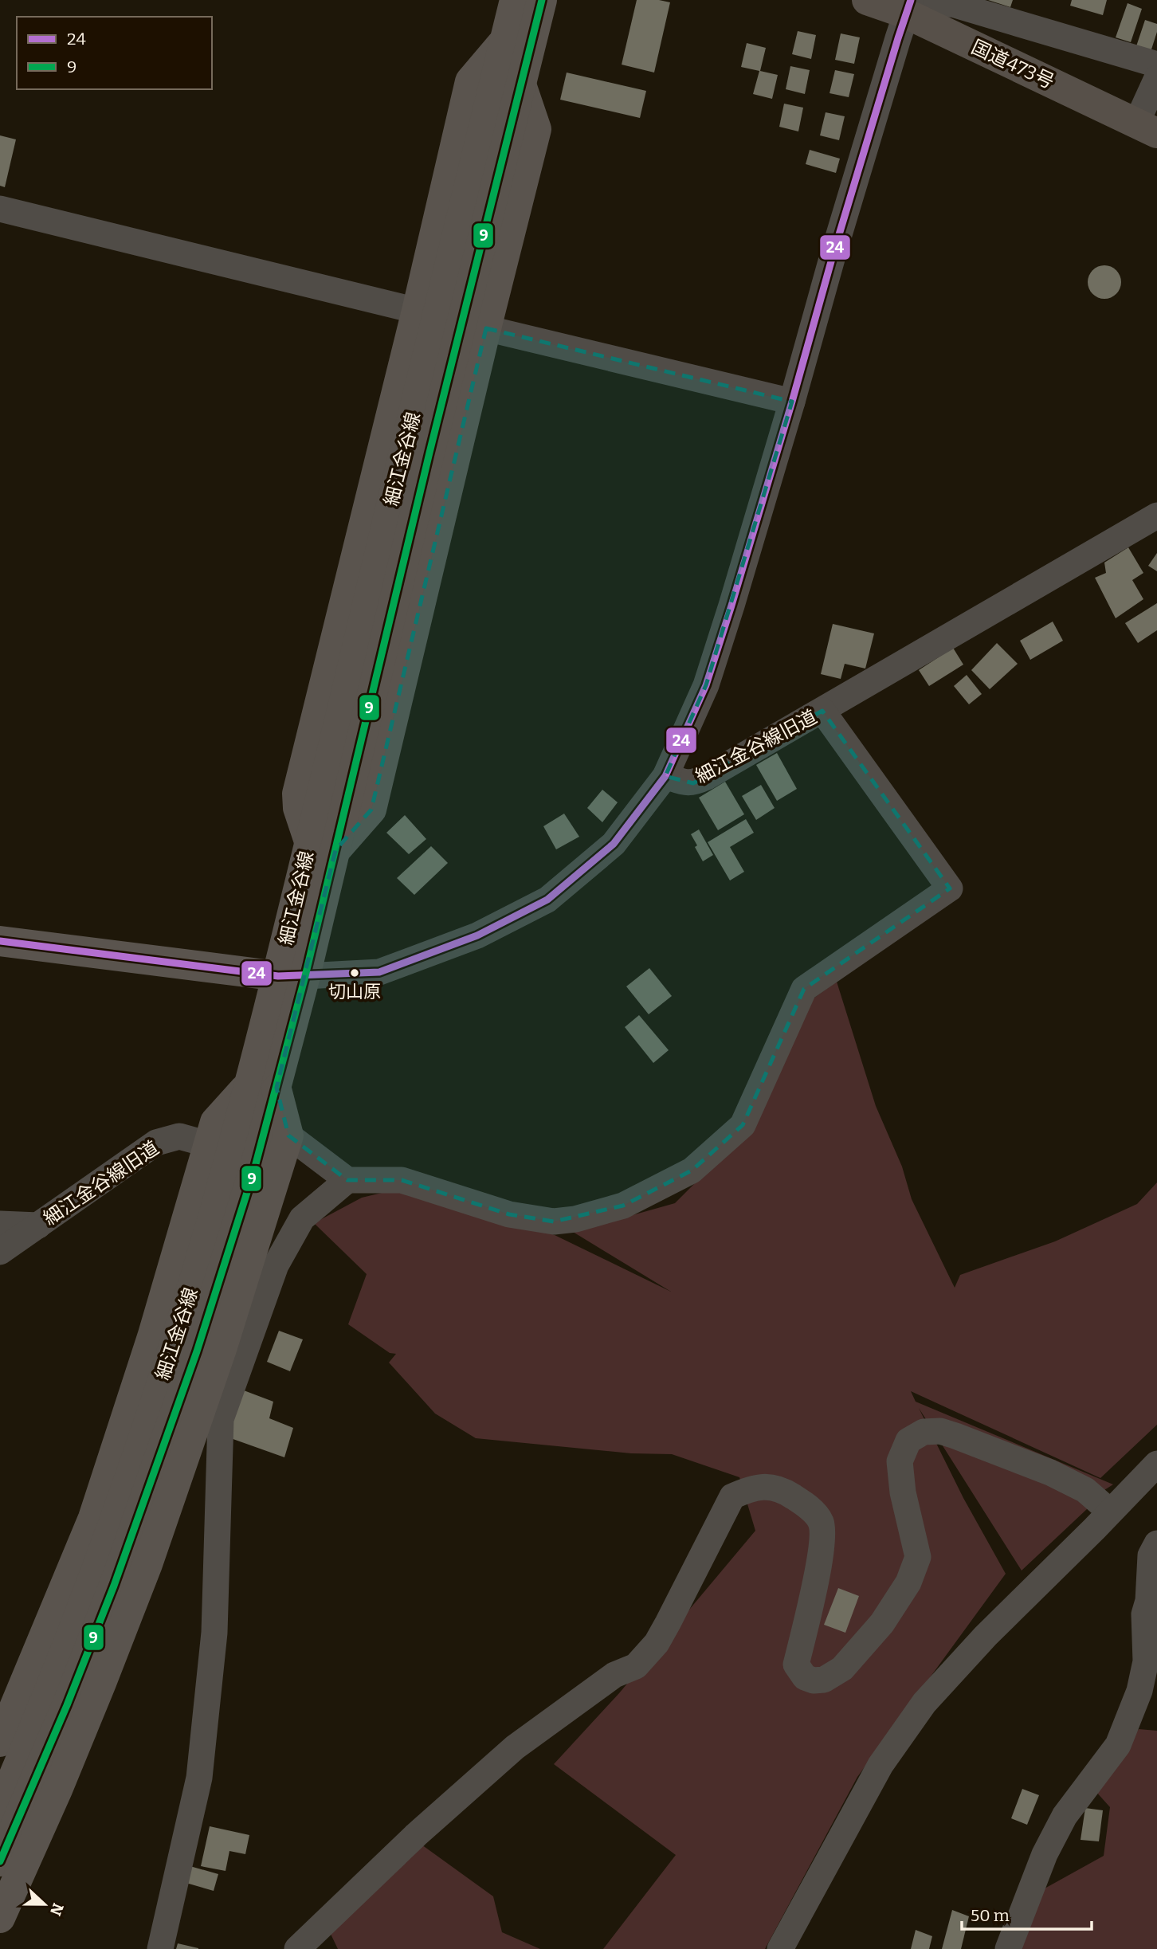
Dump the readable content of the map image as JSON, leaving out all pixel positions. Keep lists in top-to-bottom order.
{
  "streets": {
    "highway": ["国道473号"],
    "main road": ["細江金谷線"],
    "street": ["細江金谷線旧道"]
  },
  "crossings": [
    ["細江金谷線", "細江金谷線旧道"]
  ],
  "places": ["切山原"],
  "lines": ["transit line 24", "transit line 9"],
  "legend": ["24", "9"],
  "scale_bar": "50 m",
  "north": "right"
}
